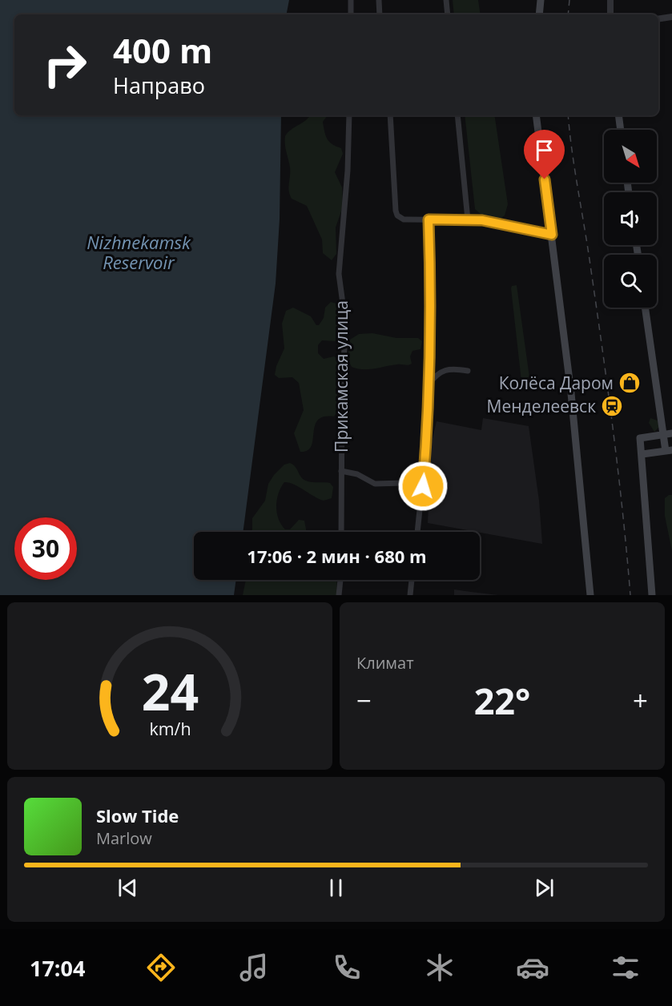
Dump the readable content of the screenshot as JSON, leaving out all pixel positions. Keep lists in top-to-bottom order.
{
  "streets": {
    "street": ["Прикамская улица"]
  },
  "water": ["Nizhnekamsk Reservoir"],
  "places": {
    "shop": ["Колёса Даром"],
    "station": ["Менделеевск"]
  },
  "north": "bottom right",
  "page": {
    "turn": ["400 m", "Направо"],
    "limit": "30",
    "trip": "17:06 · 2 мин · 680 m",
    "tile": "Климат",
    "heat": ["−", "22°", "+"],
    "song": ["Slow Tide", "Marlow"],
    "tabs": "17:04",
    "gauge": ["24", "km/h"]
  }
}
